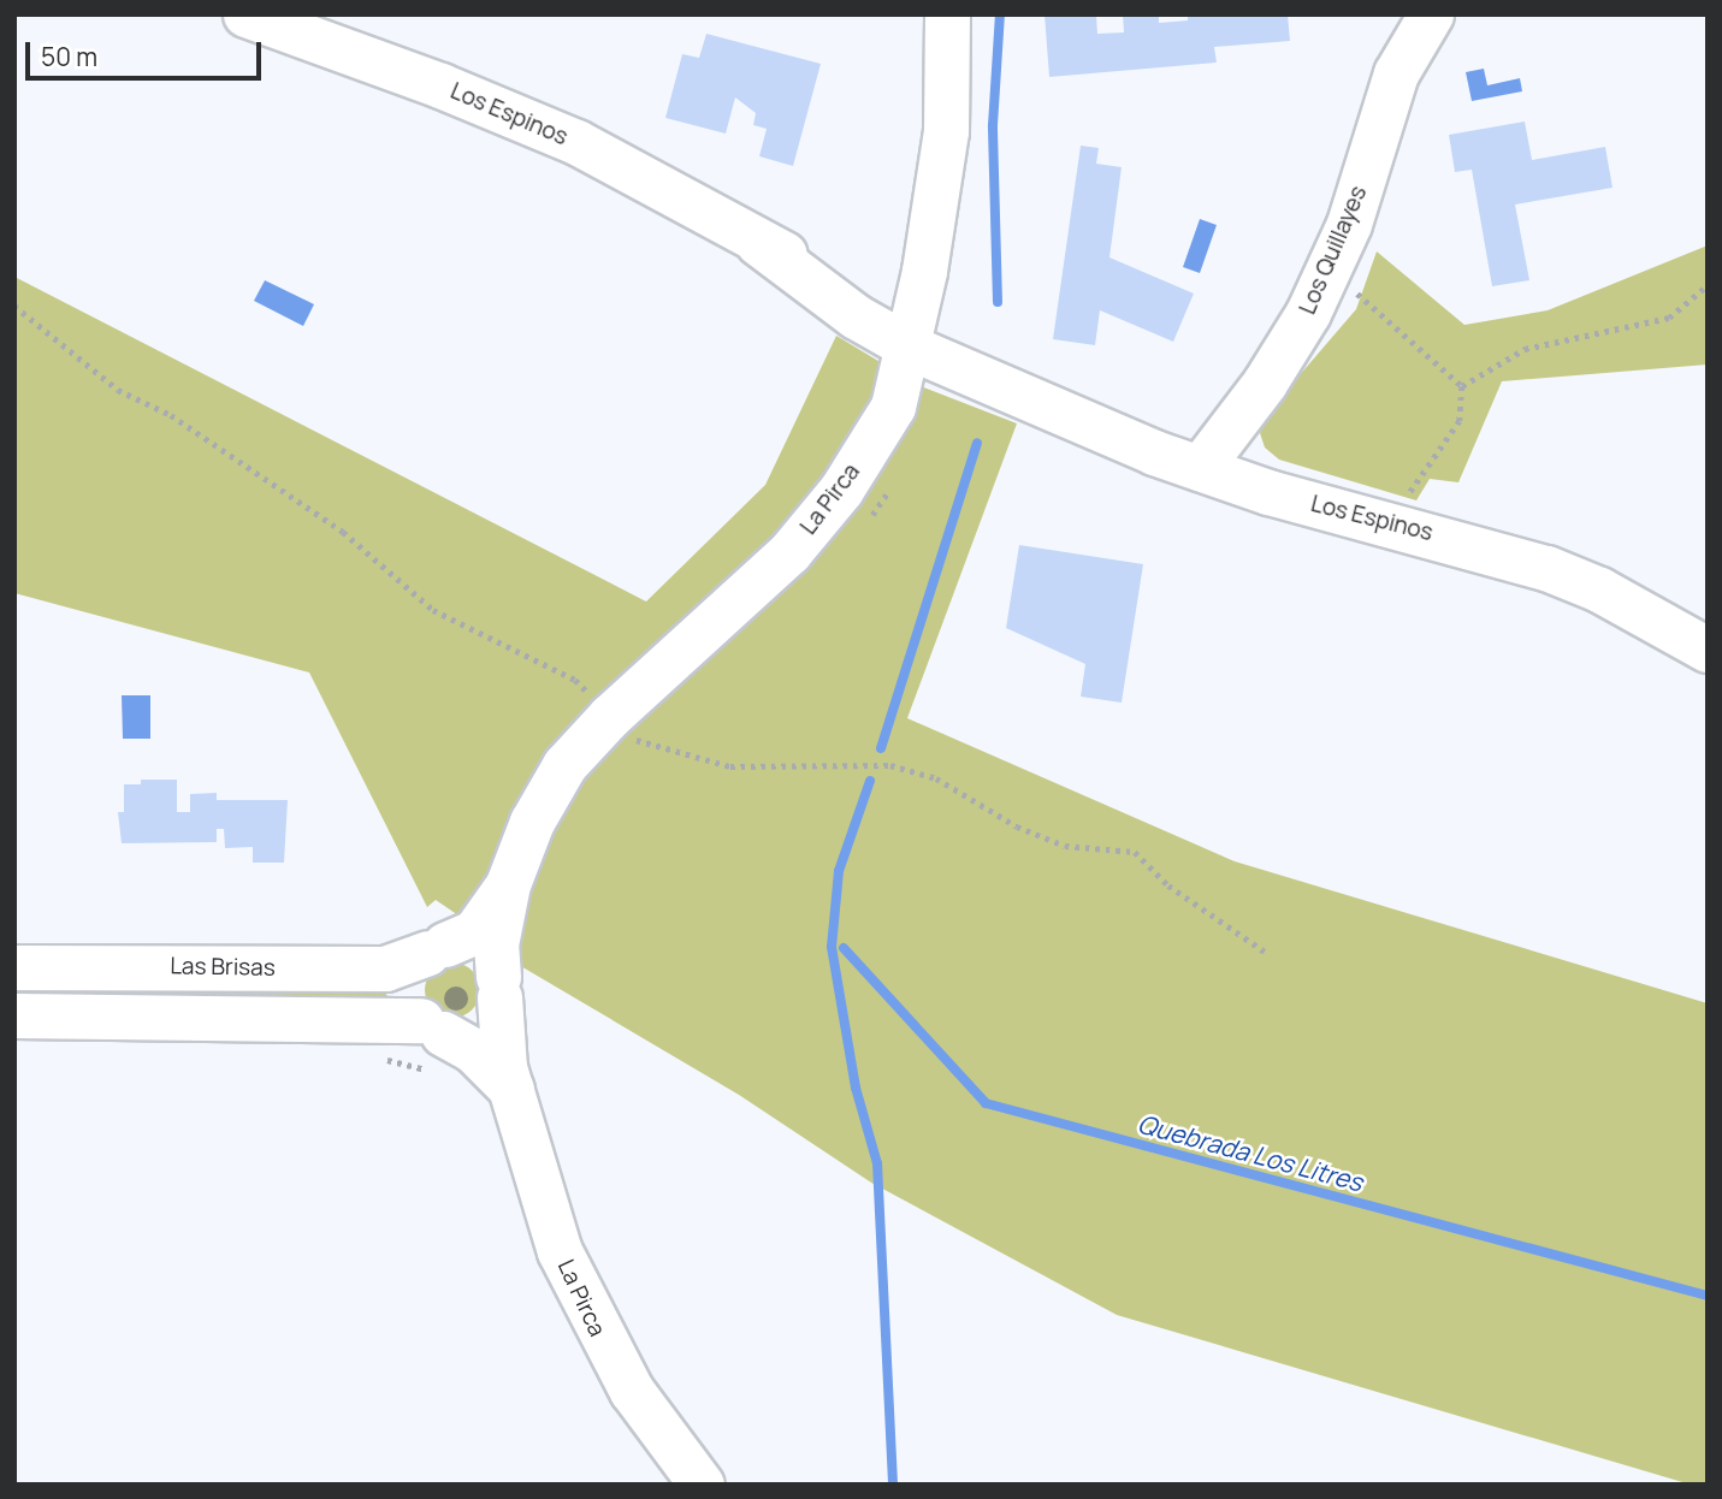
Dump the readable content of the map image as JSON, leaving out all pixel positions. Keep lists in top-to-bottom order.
{
  "streets": {
    "street": [
      "Los Espinos",
      "Los Quillayes",
      "La Pirca",
      "Las Brisas"
    ]
  },
  "crossings": [
    ["Los Espinos", "Los Quillayes"],
    ["Los Espinos", "La Pirca"],
    ["La Pirca", "Las Brisas"]
  ],
  "water": ["Quebrada Los Litres"],
  "scale_bar": "50 m"
}
